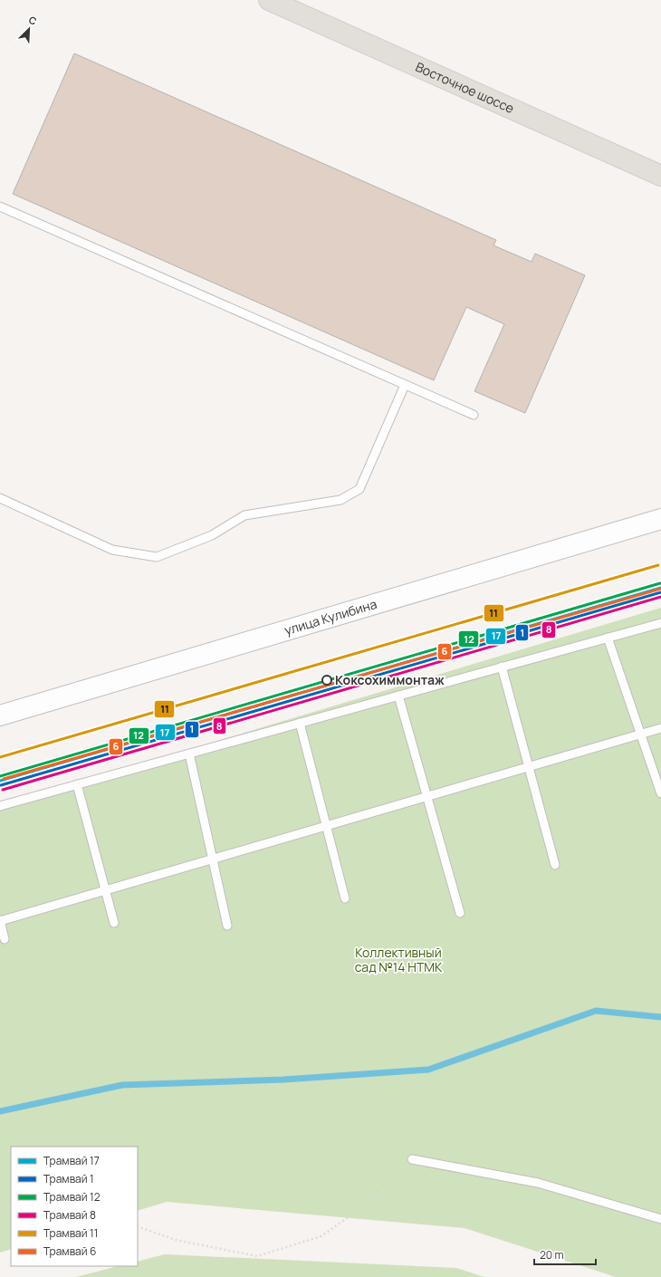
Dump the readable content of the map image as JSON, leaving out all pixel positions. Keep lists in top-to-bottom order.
{
  "streets": {
    "main road": ["Восточное шоссе"],
    "street": ["улица Кулибина"]
  },
  "parks": ["Коллективный сад №14 НТМК"],
  "places": ["Коксохиммонтаж"],
  "lines": [
    "tram line 11",
    "tram line 12",
    "tram line 17",
    "tram line 6",
    "tram line 1",
    "tram line 8"
  ],
  "legend": [
    "Трамвай 17",
    "Трамвай 1",
    "Трамвай 12",
    "Трамвай 8",
    "Трамвай 11",
    "Трамвай 6"
  ],
  "scale_bar": "20 m",
  "north": "top right"
}
